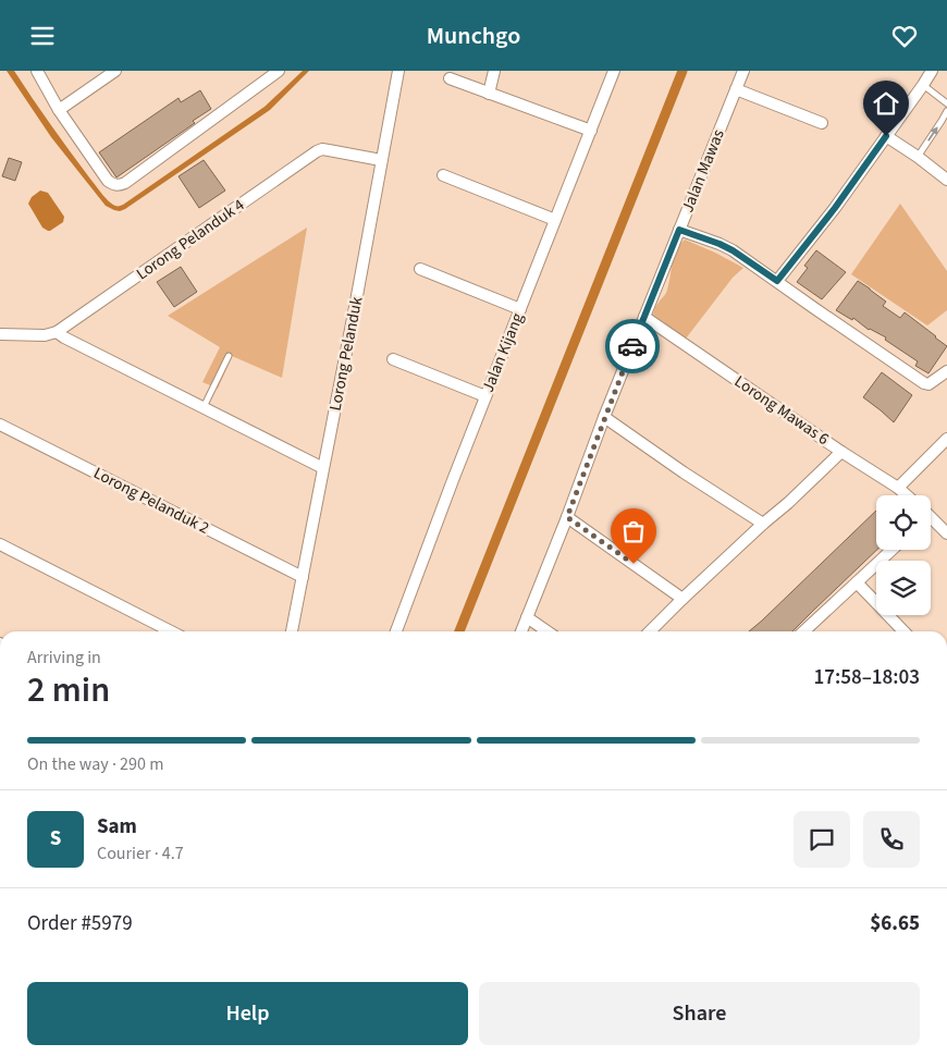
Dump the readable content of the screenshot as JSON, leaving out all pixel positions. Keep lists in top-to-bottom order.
{
  "streets": {
    "street": [
      "Jalan Mawas",
      "Lorong Pelanduk 4",
      "Jalan Kijang",
      "Lorong Pelanduk",
      "Lorong Mawas 6",
      "Lorong Pelanduk 2"
    ]
  },
  "crossings": [
    ["Jalan Mawas", "Lorong Mawas 6"],
    ["Lorong Pelanduk 4", "Lorong Pelanduk"],
    ["Lorong Pelanduk", "Lorong Pelanduk 2"]
  ],
  "page": {
    "header": "Munchgo",
    "heading": ["2 min", "Arriving in", "17:58–18:03"],
    "panel": [
      "Sam",
      "Courier · 4.7",
      "Order #5979",
      "$6.65"
    ],
    "bar": "On the way · 290 m",
    "round": "S",
    "buttons": ["Help", "Share"]
  }
}
